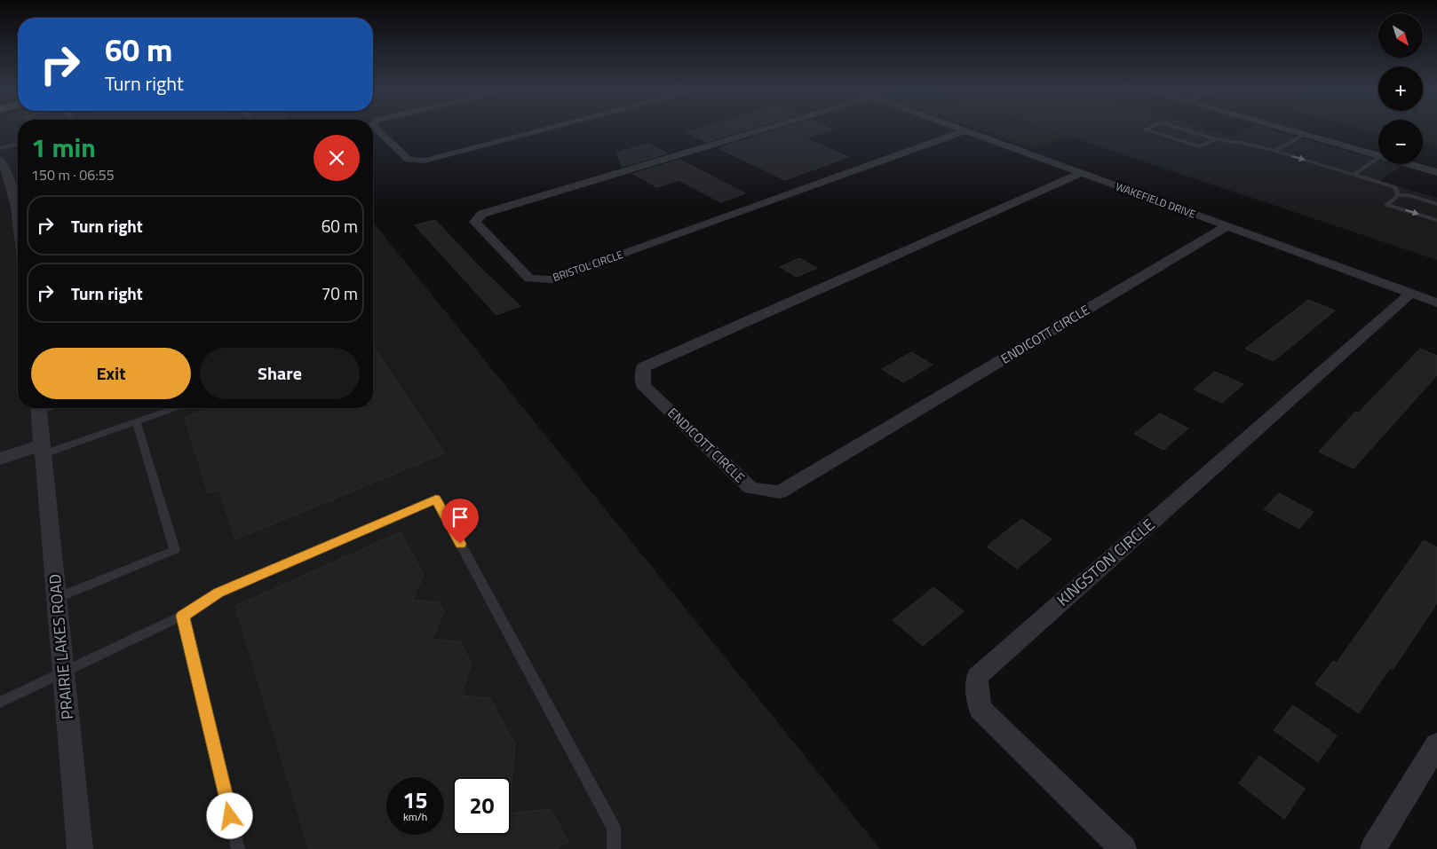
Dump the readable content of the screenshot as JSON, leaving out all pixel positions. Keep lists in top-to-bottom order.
{
  "streets": {
    "street": [
      "WAKEFIELD DRIVE",
      "BRISTOL CIRCLE",
      "ENDICOTT CIRCLE",
      "KINGSTON CIRCLE",
      "PRAIRIE LAKES ROAD"
    ]
  },
  "crossings": [
    ["WAKEFIELD DRIVE", "BRISTOL CIRCLE"],
    ["WAKEFIELD DRIVE", "ENDICOTT CIRCLE"],
    ["WAKEFIELD DRIVE", "KINGSTON CIRCLE"]
  ],
  "north": "bottom right",
  "page": {
    "map_buttons": ["+", "−"],
    "turn": ["60 m", "Turn right"],
    "heading": ["1 min", "150 m · 06:55"],
    "list": [
      {
        "name": "Turn right",
        "value": "60 m"
      },
      {
        "name": "Turn right",
        "value": "70 m"
      }
    ],
    "buttons": ["Exit", "Share"],
    "speed": "15 km/h",
    "limit": "20"
  }
}
